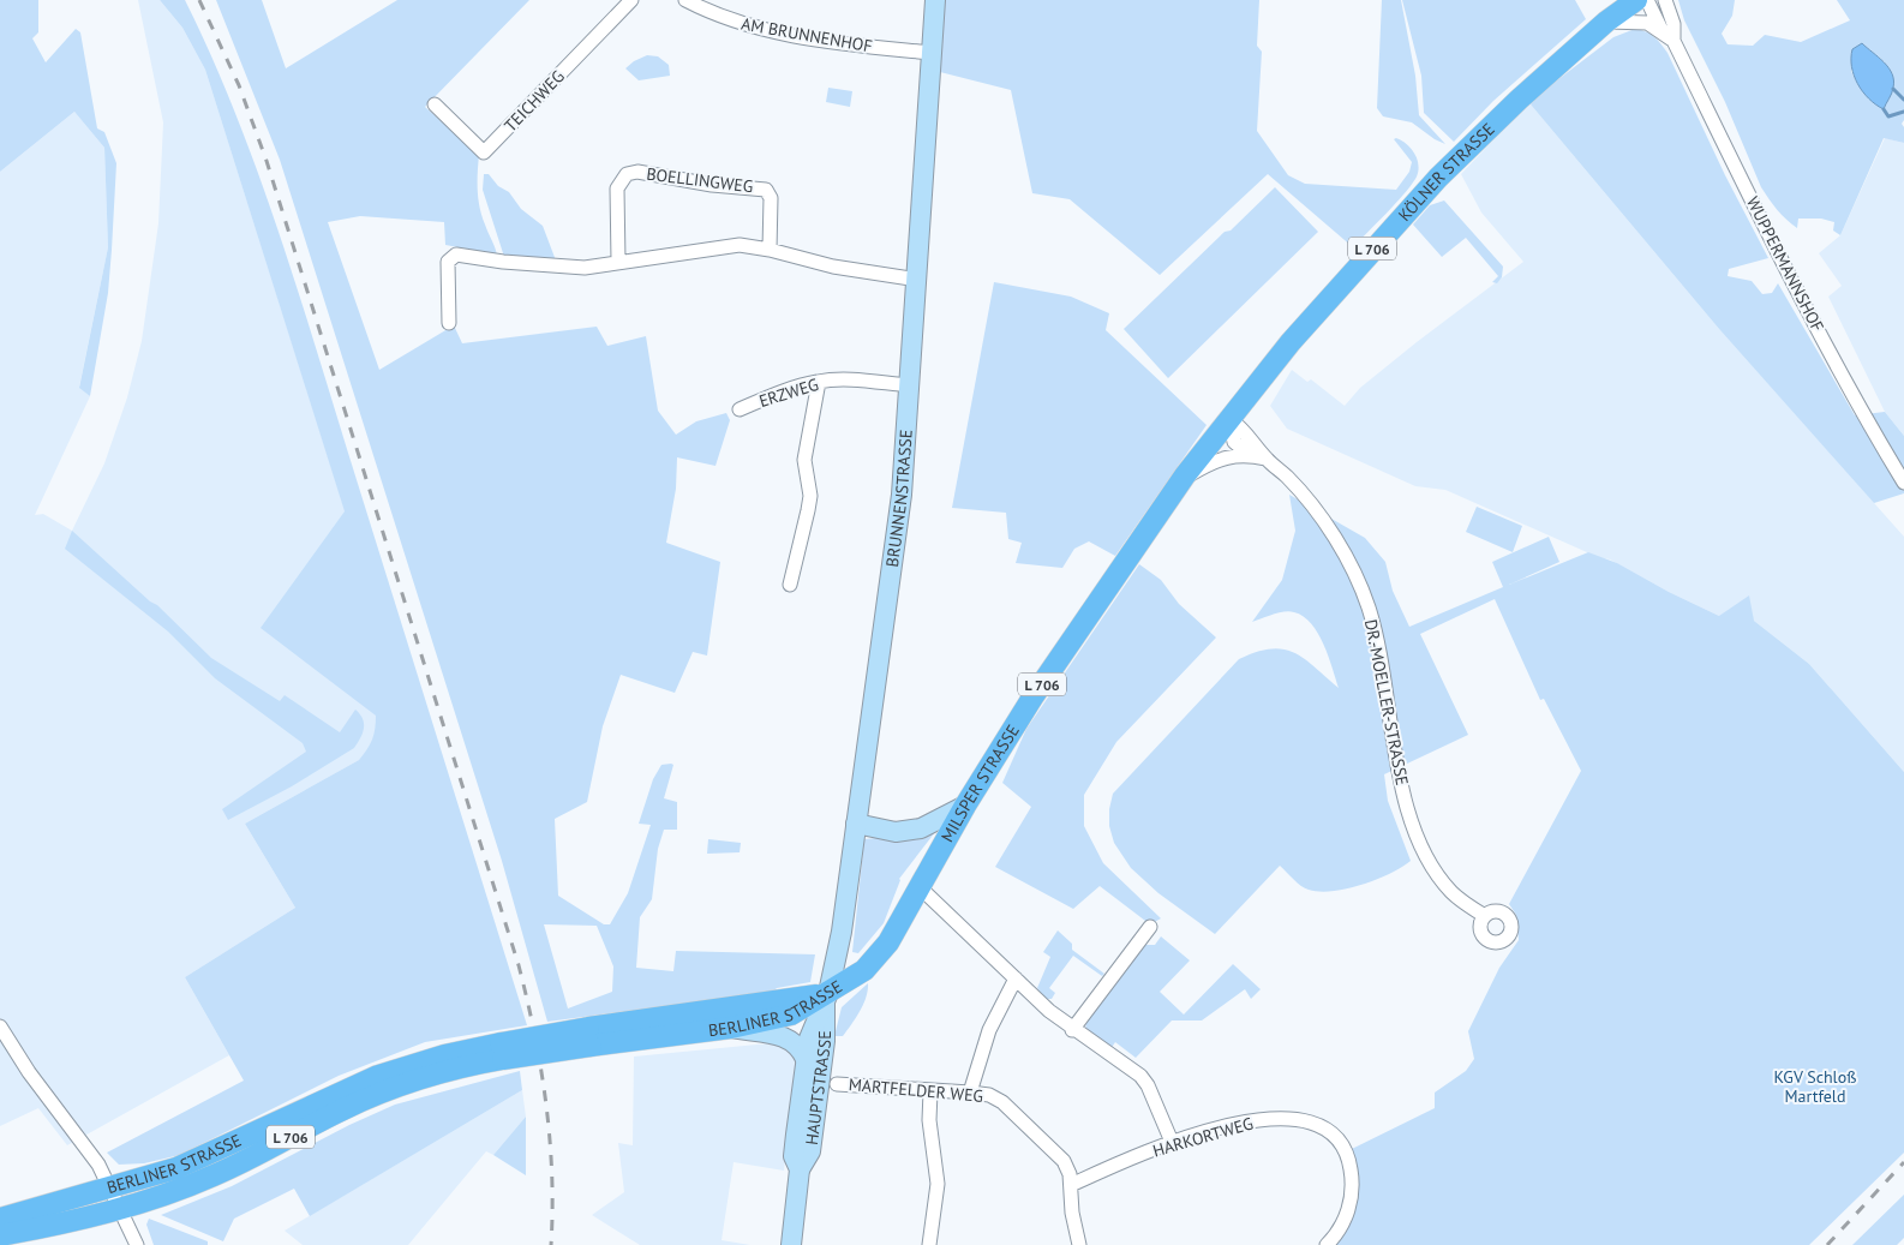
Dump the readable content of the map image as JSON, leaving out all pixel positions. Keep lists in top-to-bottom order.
{
  "streets": {
    "main road": [
      "KÖLNER STRASSE",
      "L 706",
      "BRUNNENSTRASSE",
      "MILSPER STRASSE",
      "BERLINER STRASSE",
      "HAUPTSTRASSE"
    ],
    "street": [
      "AM BRUNNENHOF",
      "TEICHWEG",
      "BOELLINGWEG",
      "WUPPERMANNSHOF",
      "ERZWEG",
      "DR.-MOELLER-STRASSE",
      "MARTFELDER WEG",
      "HARKORTWEG"
    ]
  },
  "crossings": [
    ["AM BRUNNENHOF", "BRUNNENSTRASSE"],
    ["KÖLNER STRASSE", "WUPPERMANNSHOF"],
    ["KÖLNER STRASSE", "DR.-MOELLER-STRASSE"],
    ["KÖLNER STRASSE", "MILSPER STRASSE"],
    ["L 706", "BERLINER STRASSE"],
    ["L 706", "HAUPTSTRASSE"],
    ["ERZWEG", "BRUNNENSTRASSE"],
    ["BRUNNENSTRASSE", "MILSPER STRASSE"],
    ["BRUNNENSTRASSE", "BERLINER STRASSE"],
    ["BRUNNENSTRASSE", "HAUPTSTRASSE"],
    ["DR.-MOELLER-STRASSE", "MILSPER STRASSE"],
    ["MILSPER STRASSE", "BERLINER STRASSE"],
    ["MILSPER STRASSE", "HAUPTSTRASSE"],
    ["BERLINER STRASSE", "HAUPTSTRASSE"],
    ["MARTFELDER WEG", "HARKORTWEG"]
  ],
  "parks": ["KGV Schloß Martfeld"]
}
